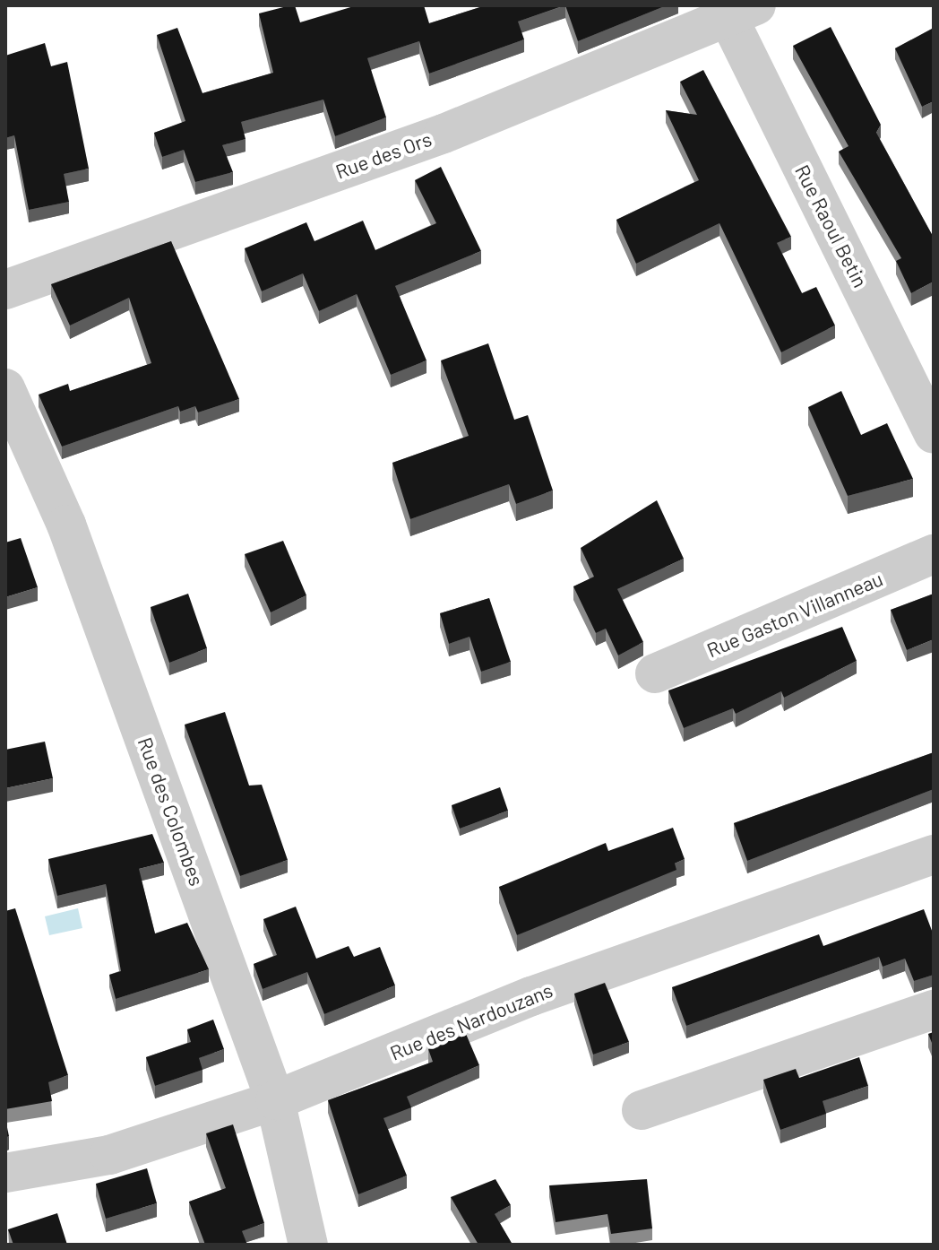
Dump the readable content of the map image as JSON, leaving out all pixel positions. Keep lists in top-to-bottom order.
{
  "streets": {
    "street": [
      "Rue des Ors",
      "Rue Raoul Betin",
      "Rue Gaston Villanneau",
      "Rue des Colombes",
      "Rue des Nardouzans"
    ]
  },
  "crossings": [
    ["Rue des Ors", "Rue Raoul Betin"],
    ["Rue des Colombes", "Rue des Nardouzans"]
  ]
}
